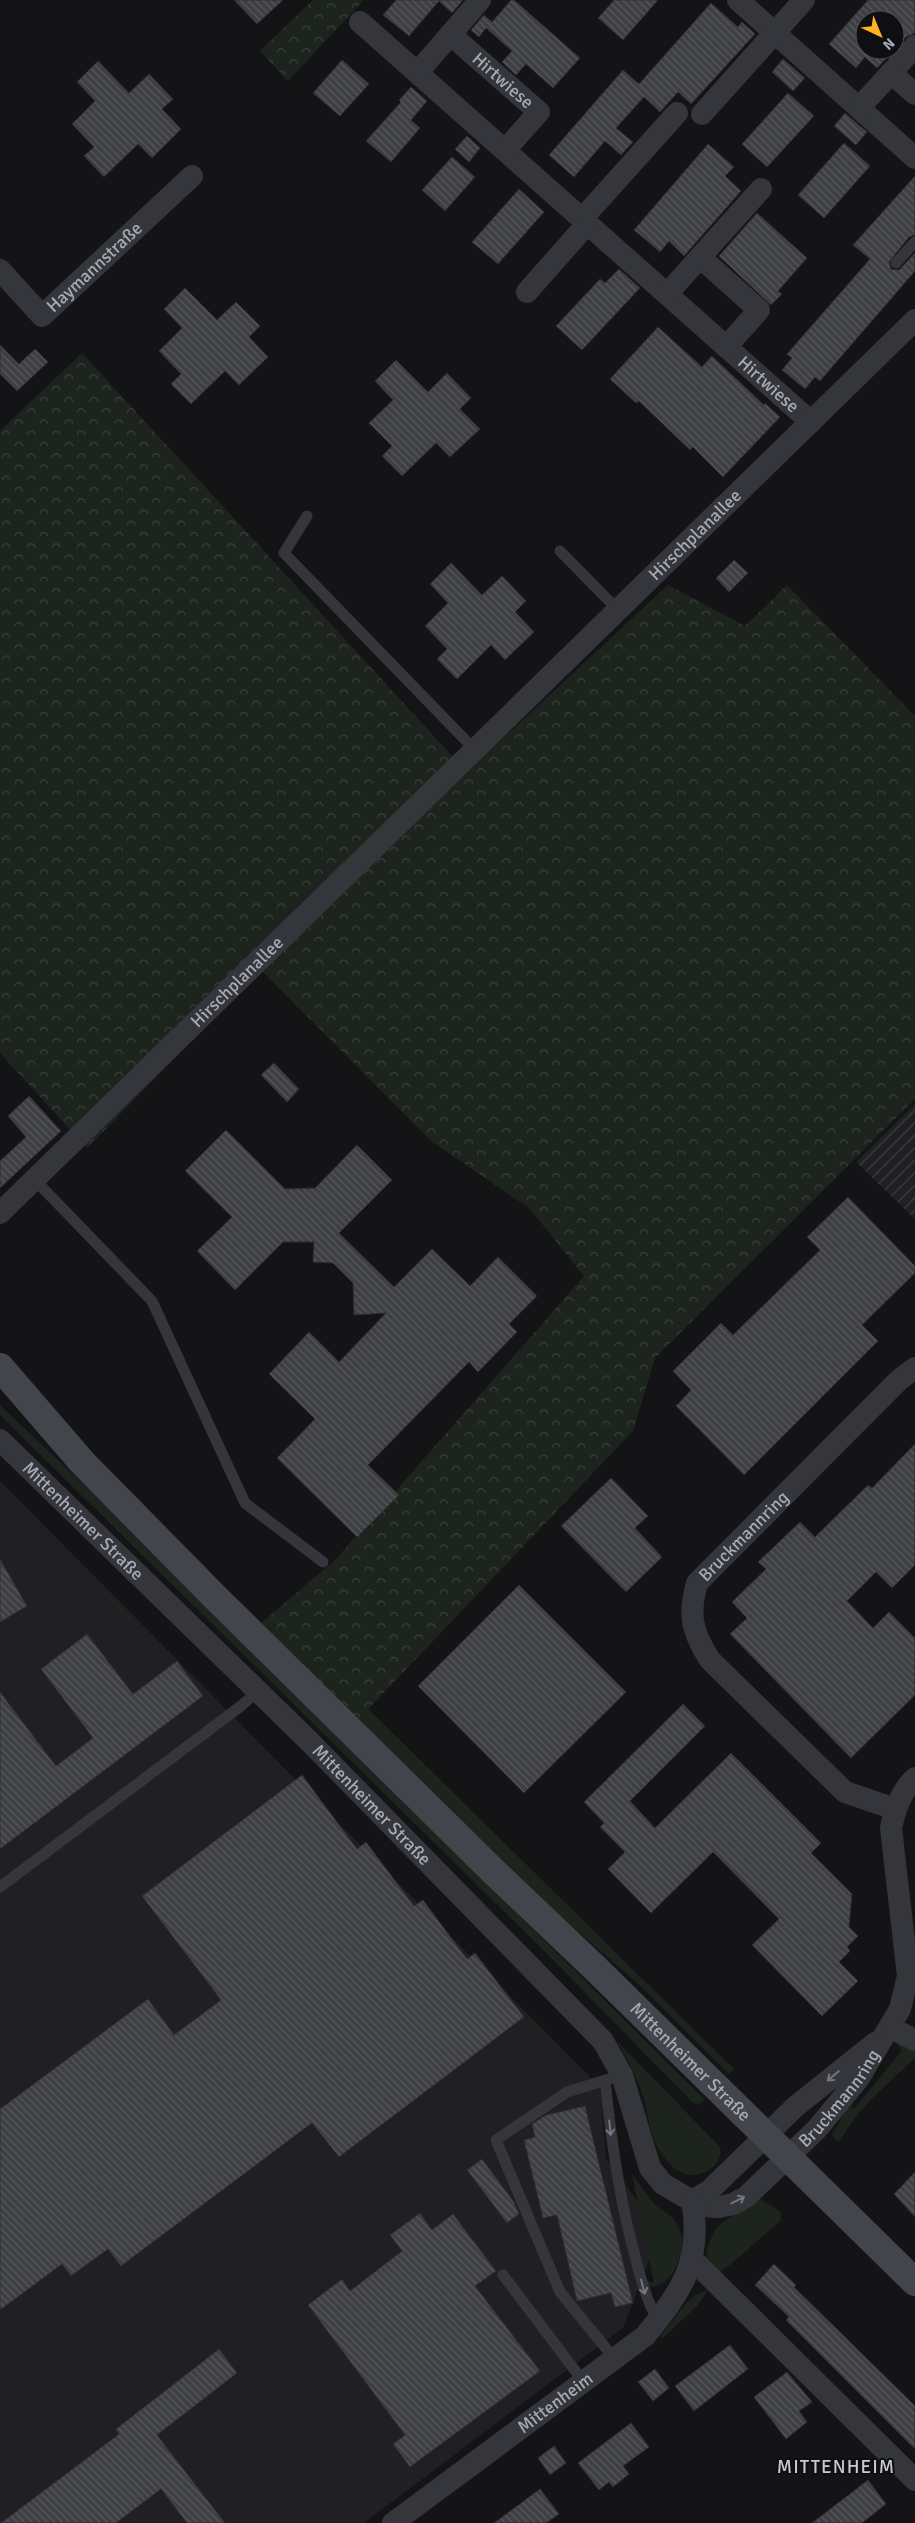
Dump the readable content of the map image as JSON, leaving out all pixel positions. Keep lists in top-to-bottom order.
{
  "streets": {
    "main road": ["Mittenheimer Straße"],
    "street": [
      "Hirtwiese",
      "Haymannstraße",
      "Hirschplanallee",
      "Bruckmannring",
      "Mittenheim"
    ]
  },
  "crossings": [
    ["Hirtwiese", "Hirschplanallee"],
    ["Mittenheimer Straße", "Bruckmannring"],
    ["Mittenheimer Straße", "Mittenheim"]
  ],
  "districts": ["MITTENHEIM"],
  "north": "bottom right"
}
